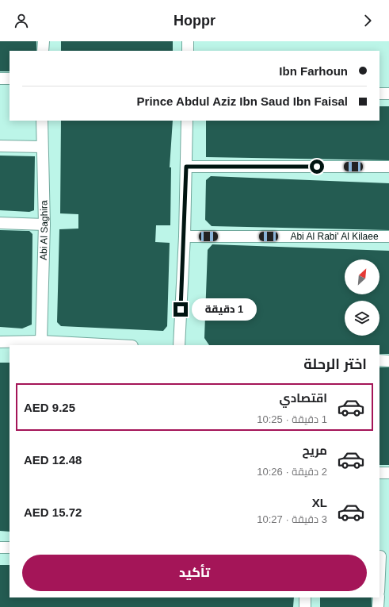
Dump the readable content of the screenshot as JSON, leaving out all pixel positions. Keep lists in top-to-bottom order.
{
  "streets": {
    "street": ["Abi Al Saghira", "Abi Al Rabi' Al Kilaee"]
  },
  "north": "top right",
  "page": {
    "header": "Hoppr",
    "banner": ["Ibn Farhoun", "Prince Abdul Aziz Ibn Saud Ibn Faisal"],
    "bubble": "1 دقيقة",
    "heading": "اختر الرحلة",
    "list": [
      {
        "name": "اقتصادي",
        "note": "1 دقيقة · 10:25",
        "value": "AED 9.25"
      },
      {
        "name": "مريح",
        "note": "2 دقيقة · 10:26",
        "value": "AED 12.48"
      },
      {
        "name": "XL",
        "note": "3 دقيقة · 10:27",
        "value": "AED 15.72"
      }
    ],
    "buttons": "تأكيد"
  }
}
